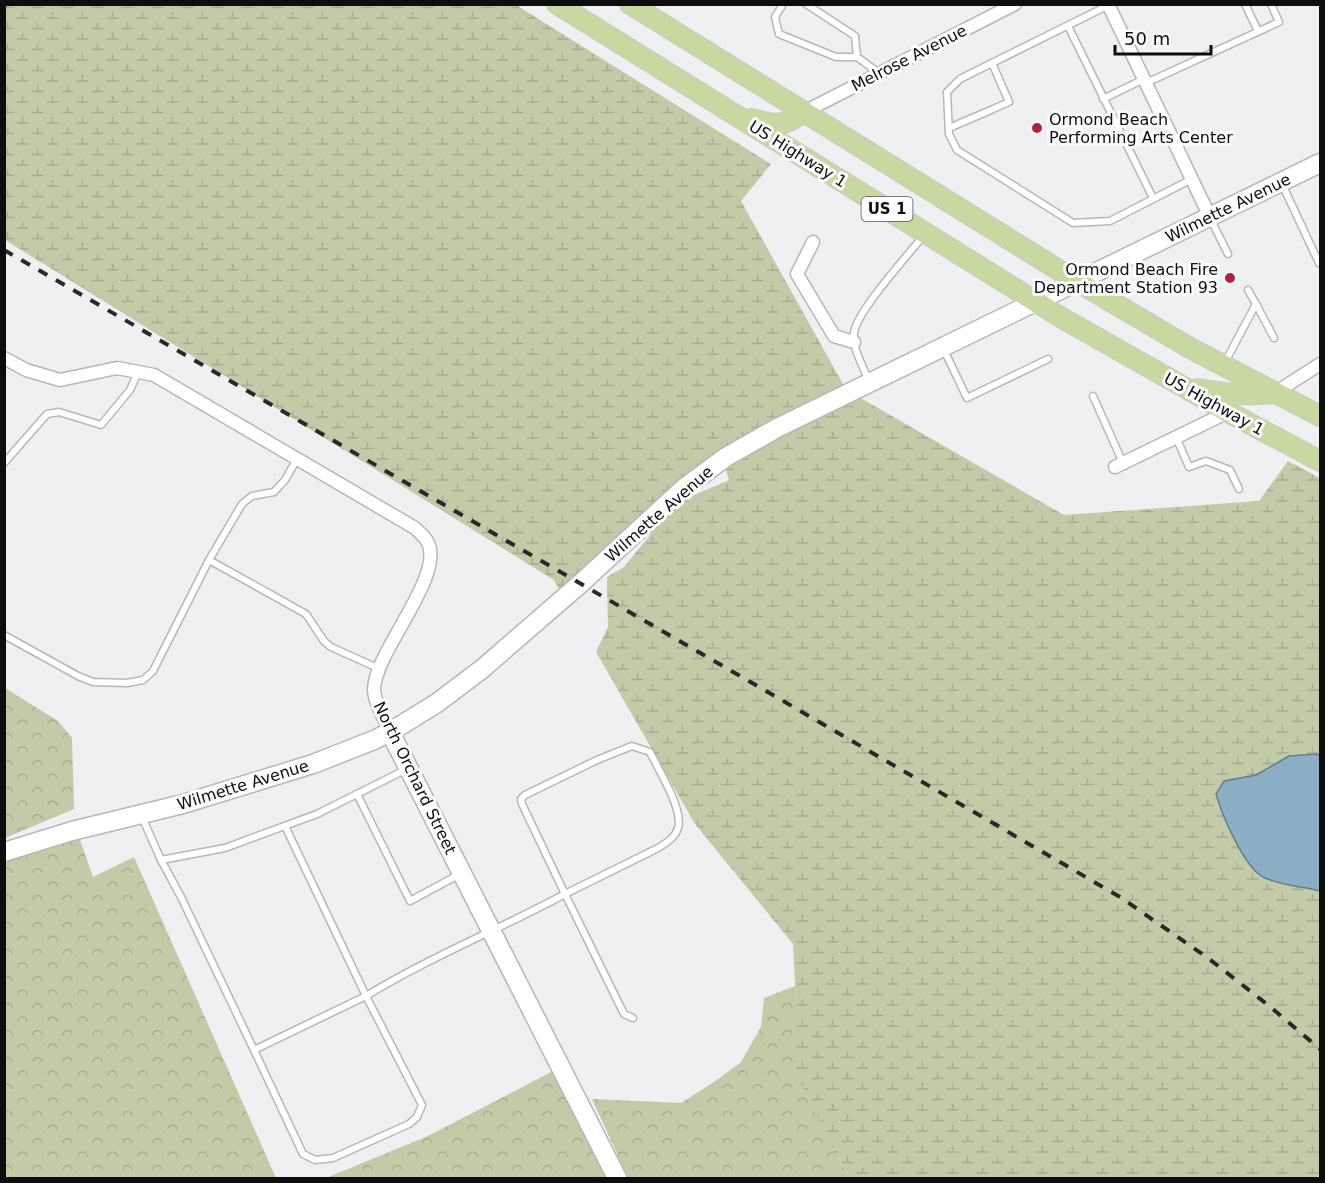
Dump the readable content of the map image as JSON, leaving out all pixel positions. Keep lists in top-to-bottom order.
{
  "streets": {
    "main road": ["US Highway 1", "US 1"],
    "street": ["Melrose Avenue", "Wilmette Avenue", "North Orchard Street"]
  },
  "crossings": [
    ["Melrose Avenue", "US 1"],
    ["US Highway 1", "Wilmette Avenue"],
    ["Wilmette Avenue", "US 1"],
    ["Wilmette Avenue", "North Orchard Street"]
  ],
  "places": ["Ormond Beach Performing Arts Center", "Ormond Beach Fire Department Station 93"],
  "scale_bar": "50 m"
}
